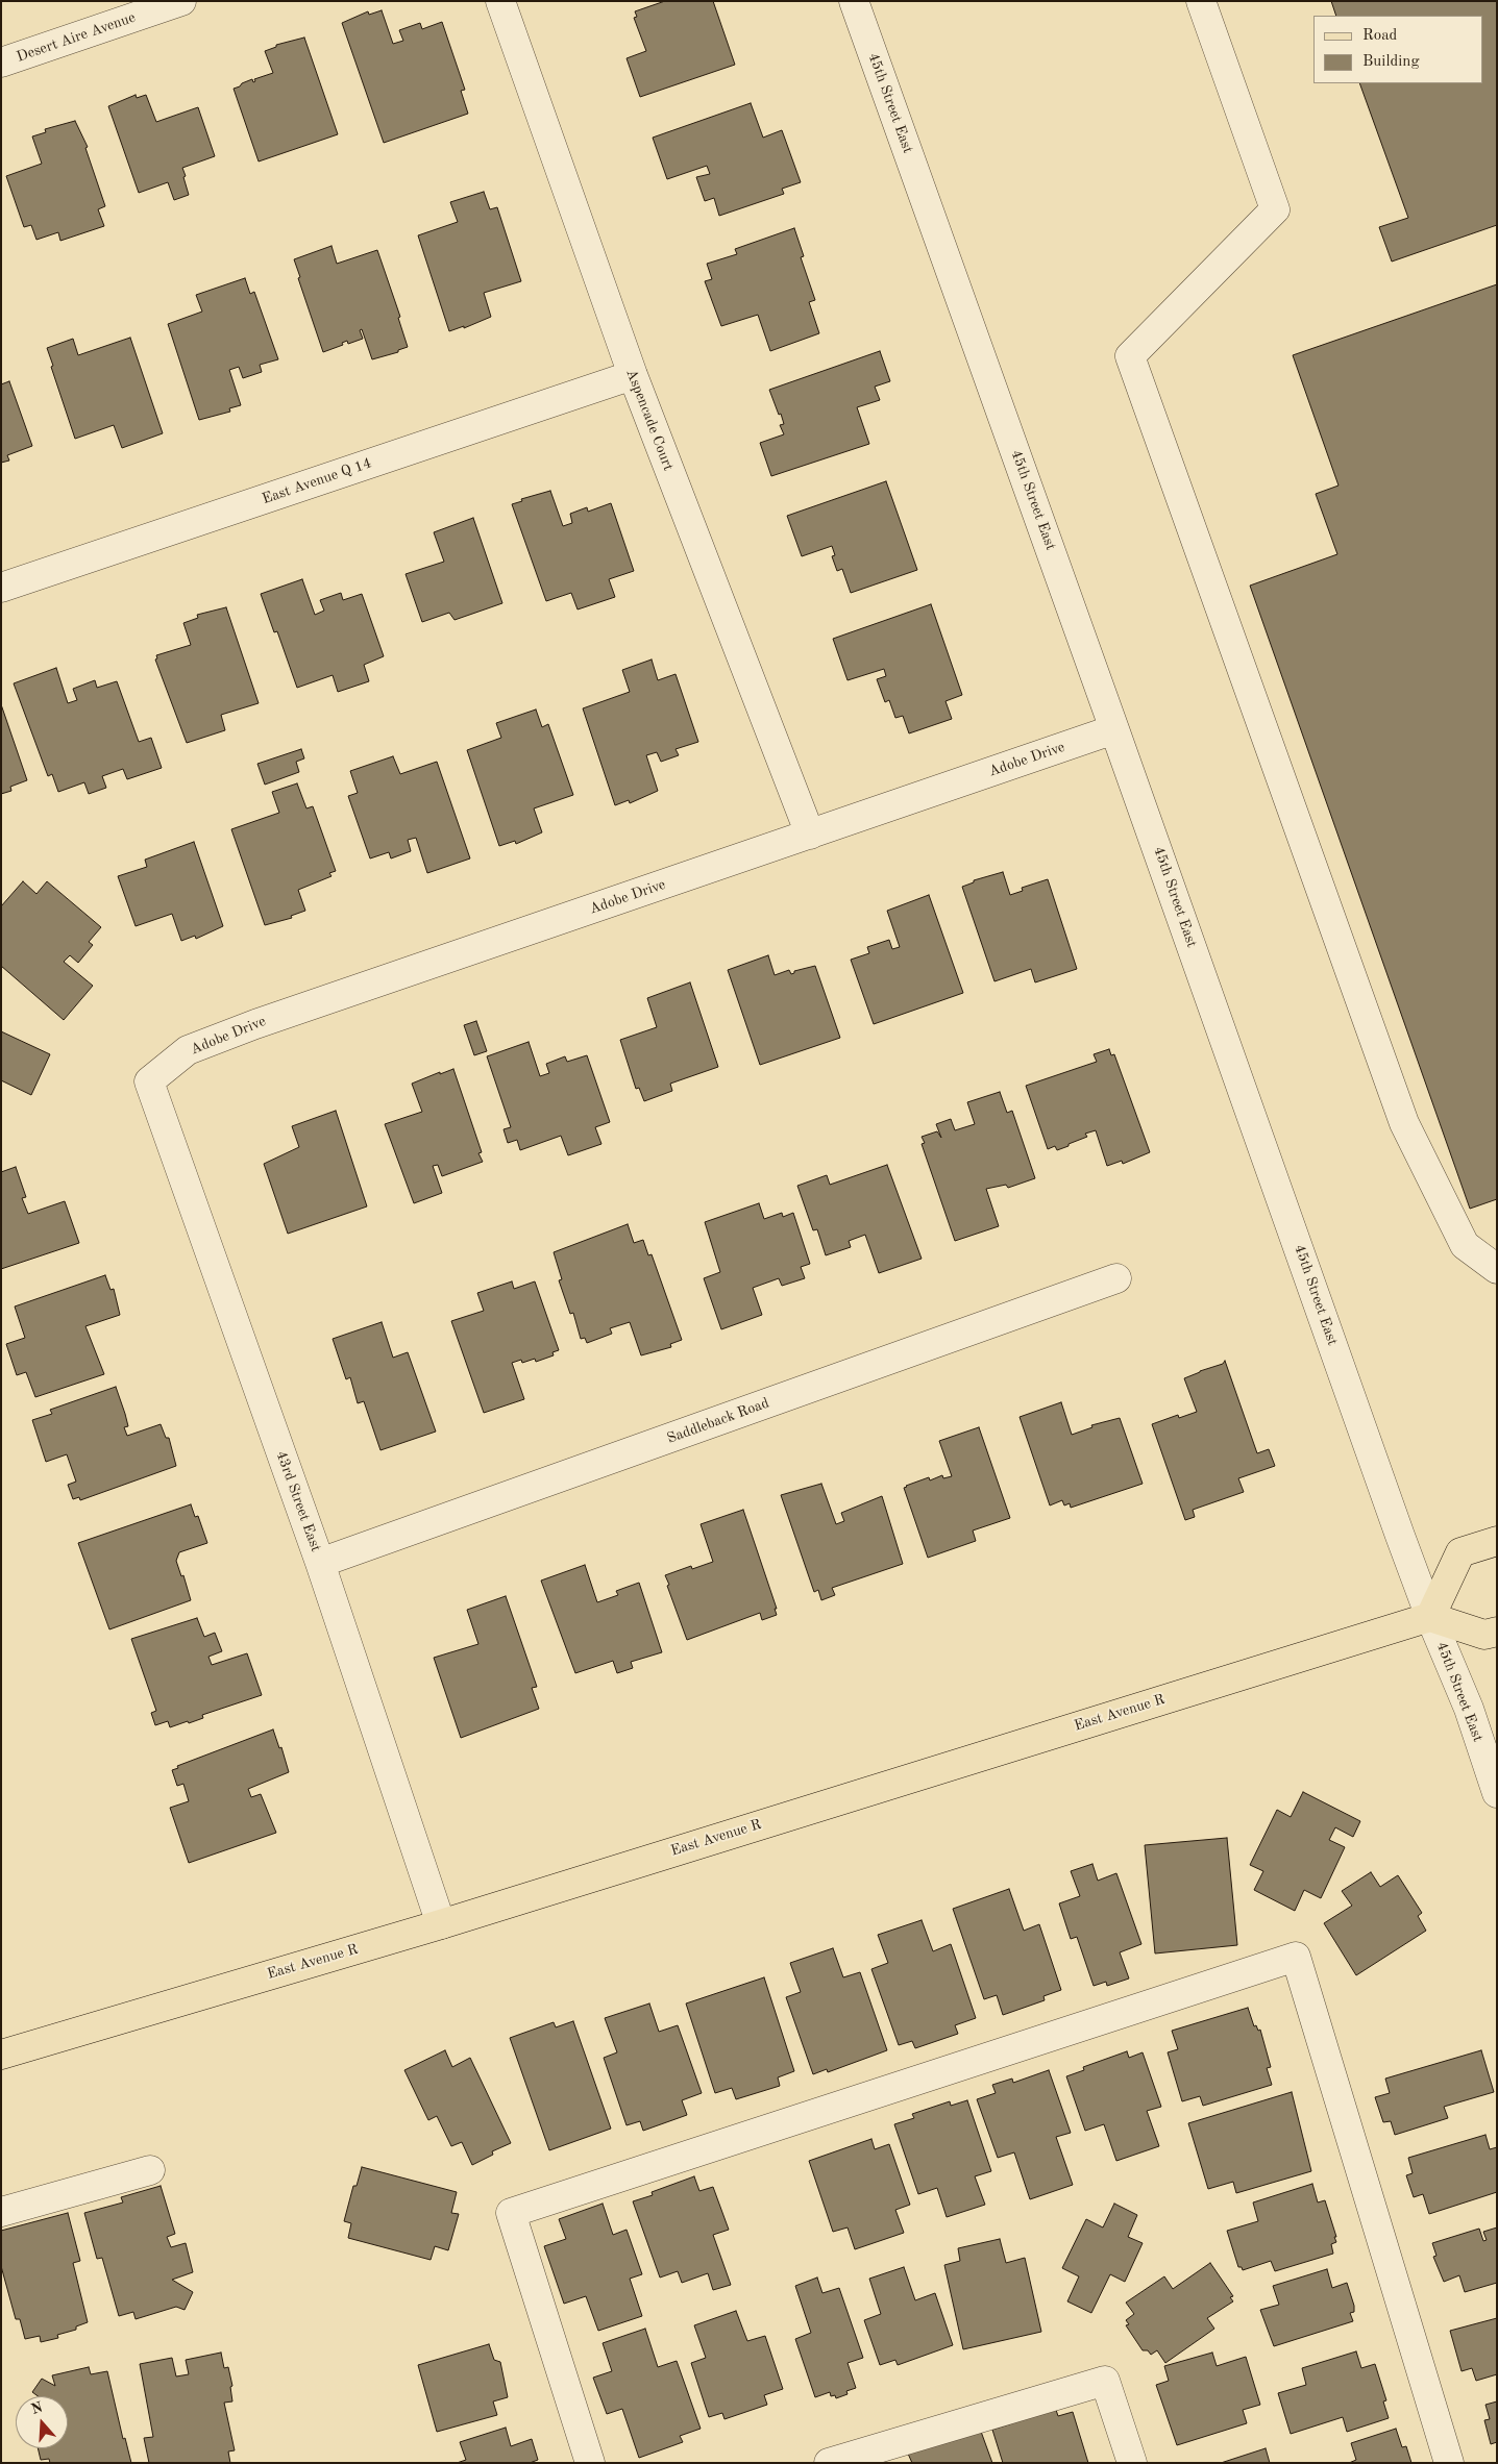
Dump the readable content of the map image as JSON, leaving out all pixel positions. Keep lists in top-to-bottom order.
{
  "streets": {
    "main road": ["East Avenue R"],
    "street": [
      "Desert Aire Avenue",
      "45th Street East",
      "Aspencade Court",
      "East Avenue Q 14",
      "Adobe Drive",
      "Saddleback Road",
      "43rd Street East"
    ]
  },
  "crossings": [
    ["45th Street East", "Adobe Drive"],
    ["45th Street East", "East Avenue R"],
    ["Aspencade Court", "East Avenue Q 14"],
    ["Aspencade Court", "Adobe Drive"],
    ["Adobe Drive", "43rd Street East"],
    ["Saddleback Road", "43rd Street East"],
    ["43rd Street East", "East Avenue R"]
  ],
  "legend": ["Road", "Building"],
  "north": "top"
}
